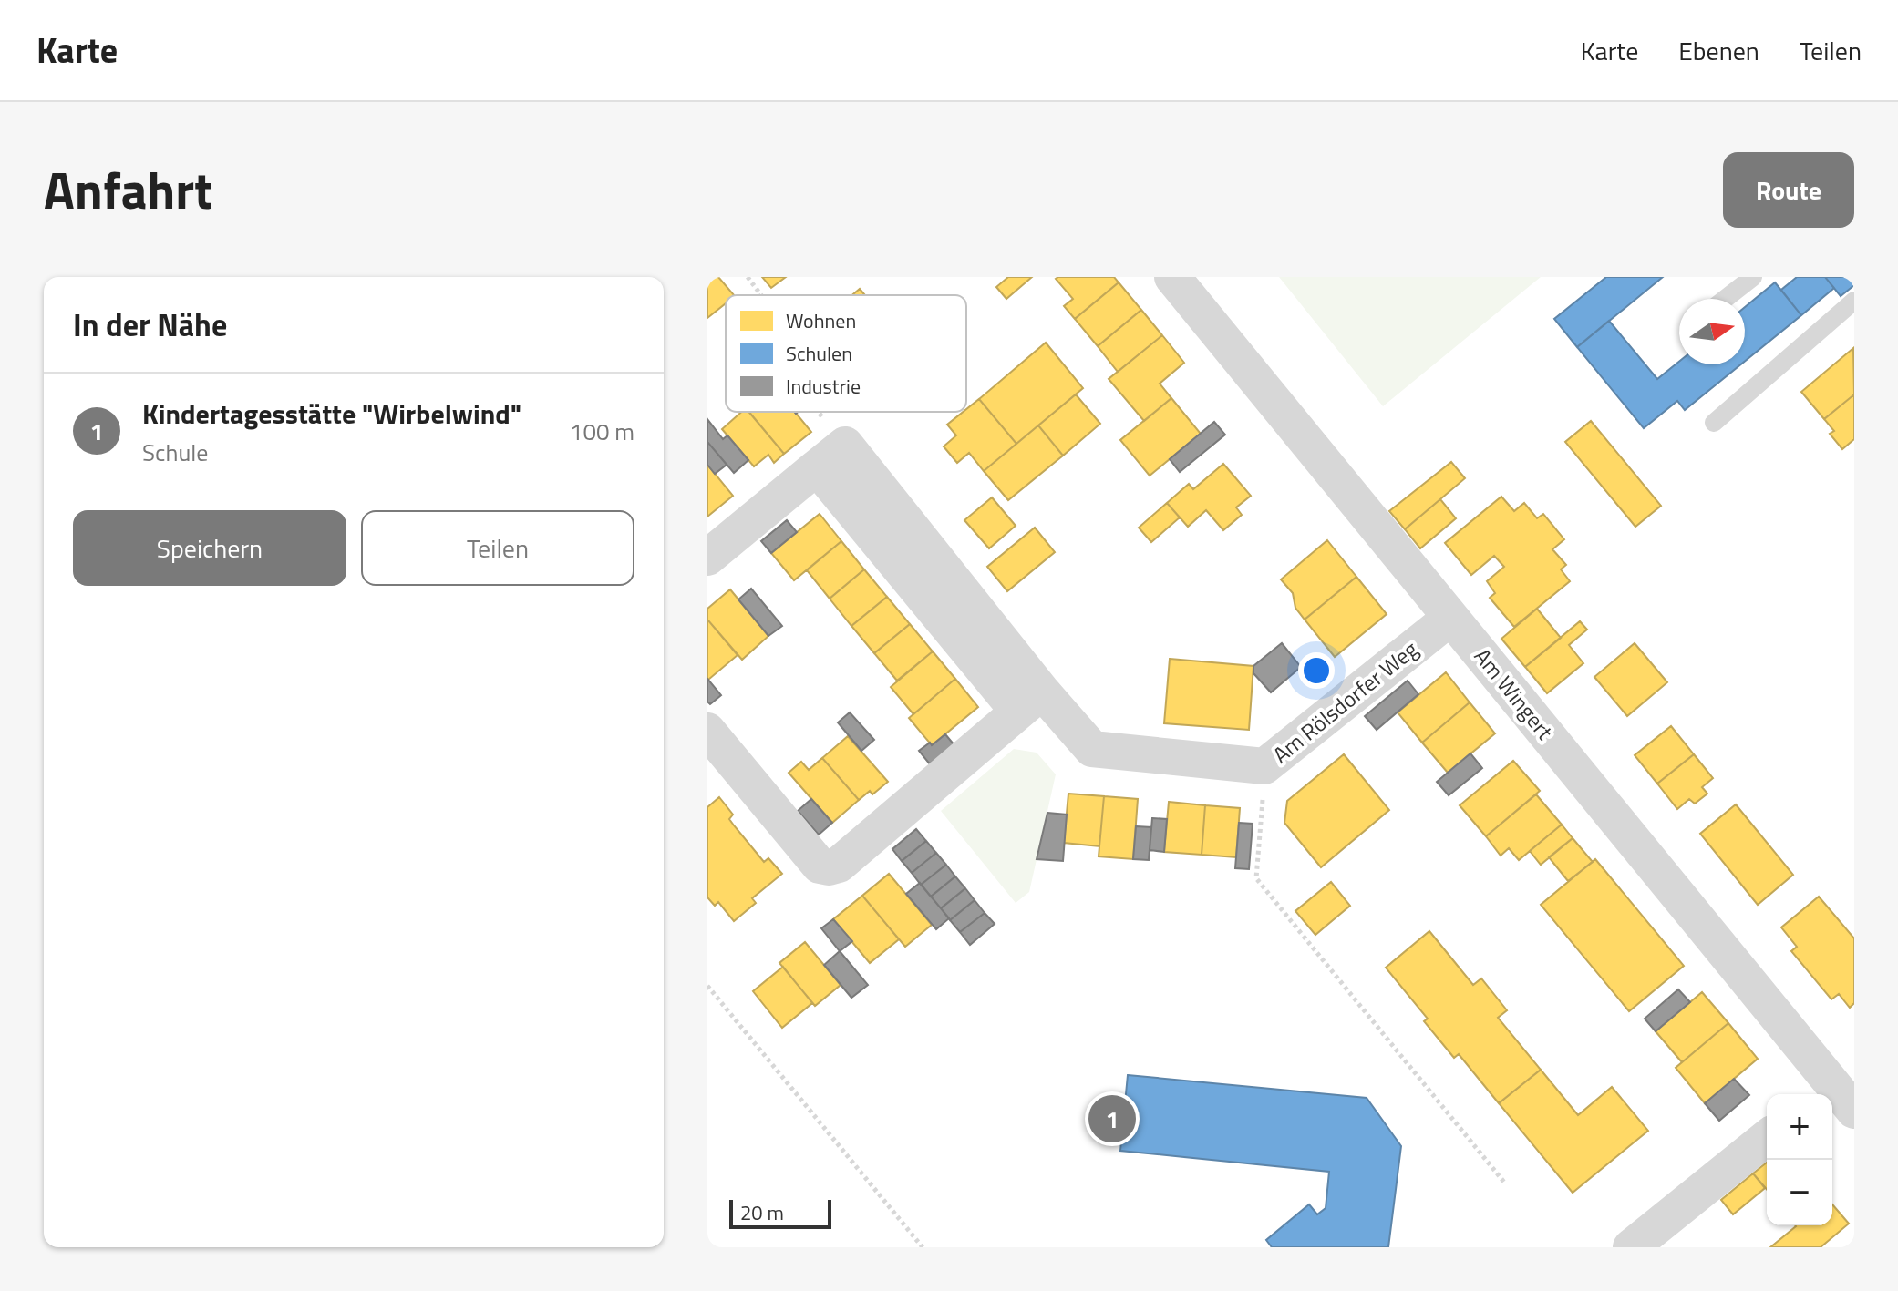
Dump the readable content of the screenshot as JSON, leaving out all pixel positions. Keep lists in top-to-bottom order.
{
  "streets": {
    "street": ["Am Wingert", "Am Rölsdorfer Weg"]
  },
  "crossings": [
    ["Am Wingert", "Am Rölsdorfer Weg"]
  ],
  "legend": ["Wohnen", "Schulen", "Industrie"],
  "scale_bar": "20 m",
  "north": "right",
  "page": {
    "header": "Karte",
    "nav": ["Karte", "Ebenen", "Teilen"],
    "title": "Anfahrt",
    "buttons": [
      "Route",
      ["Speichern", "Teilen"]
    ],
    "heading": "In der Nähe",
    "list": [
      {
        "mark": "1",
        "name": "Kindertagesstätte \"Wirbelwind\"",
        "note": "Schule",
        "value": "100 m"
      }
    ],
    "pins": "1",
    "map_buttons": ["+", "−"],
    "scale": "20 m"
  }
}
